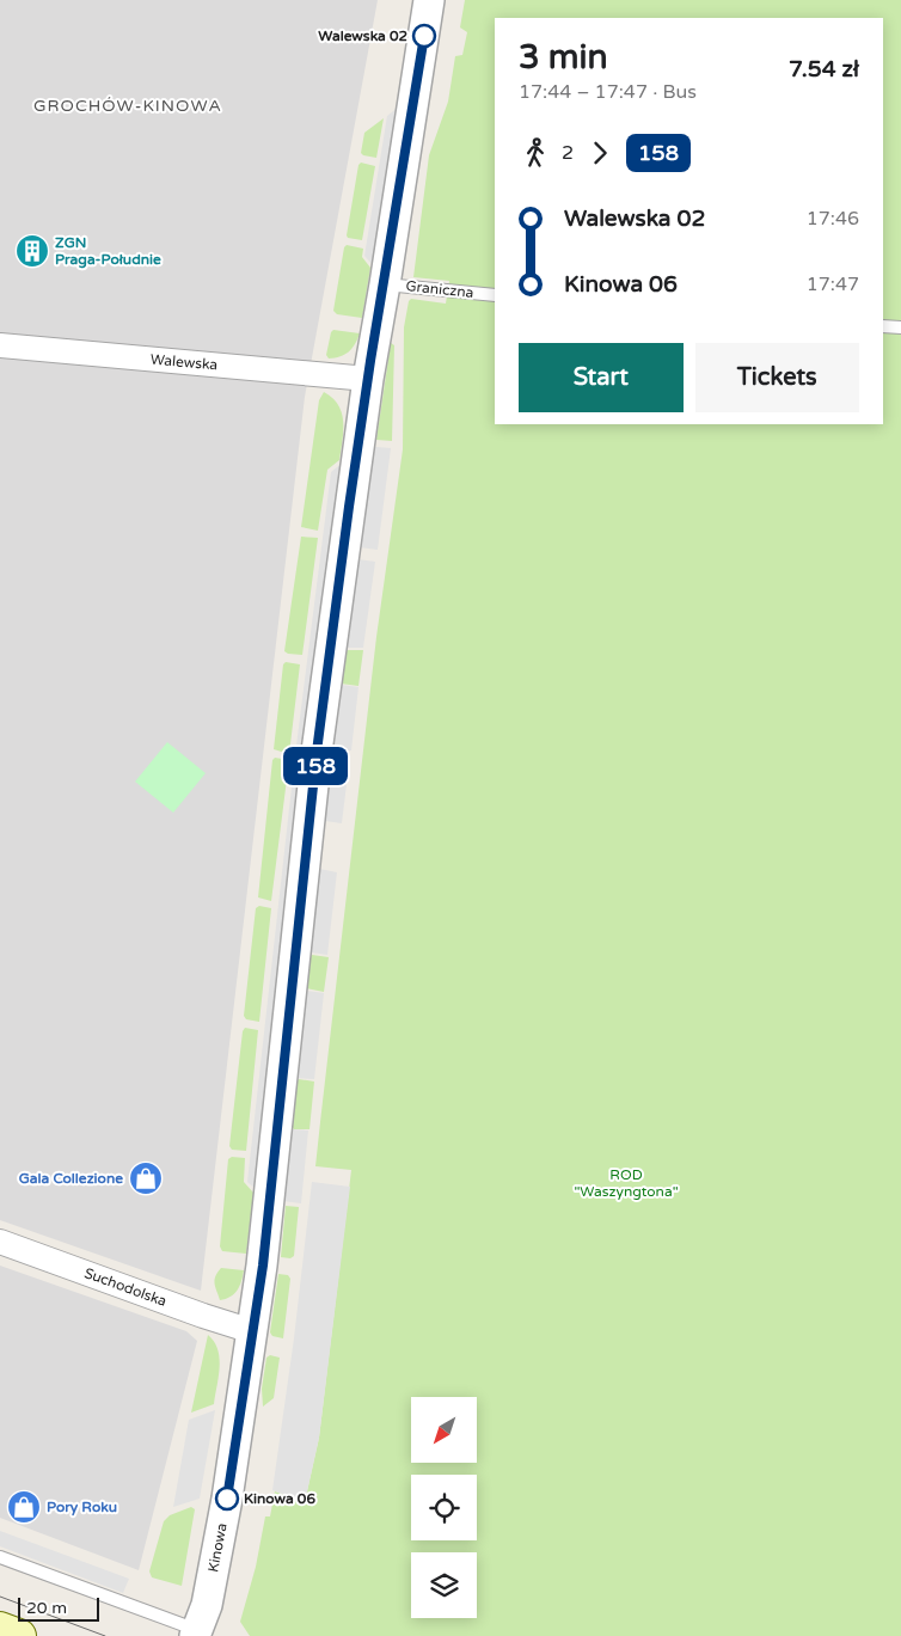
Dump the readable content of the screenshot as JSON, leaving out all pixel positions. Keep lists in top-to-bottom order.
{
  "streets": {
    "street": ["Walewska", "Suchodolska", "Kinowa"],
    "lane": ["Graniczna"]
  },
  "crossings": [
    ["Graniczna", "Kinowa"],
    ["Walewska", "Kinowa"],
    ["Suchodolska", "Kinowa"]
  ],
  "districts": ["GROCHÓW-KINOWA"],
  "parks": ["ROD \"Waszyngtona\""],
  "places": {
    "other": ["Walewska 02", "Kinowa 06"],
    "building": ["ZGN Praga-Południe"],
    "shop": ["Gala Collezione", "Pory Roku"]
  },
  "lines": ["bus line 158"],
  "scale_bar": "20 m",
  "north": "bottom left",
  "page": {
    "on_map": "158",
    "heading": ["3 min", "17:44 – 17:47 · Bus", "7.54 zł"],
    "legs": ["2", "158"],
    "list": [
      {
        "name": "Walewska 02",
        "value": "17:46"
      },
      {
        "name": "Kinowa 06",
        "value": "17:47"
      }
    ],
    "buttons": ["Start", "Tickets"],
    "scale": "20 m"
  }
}
